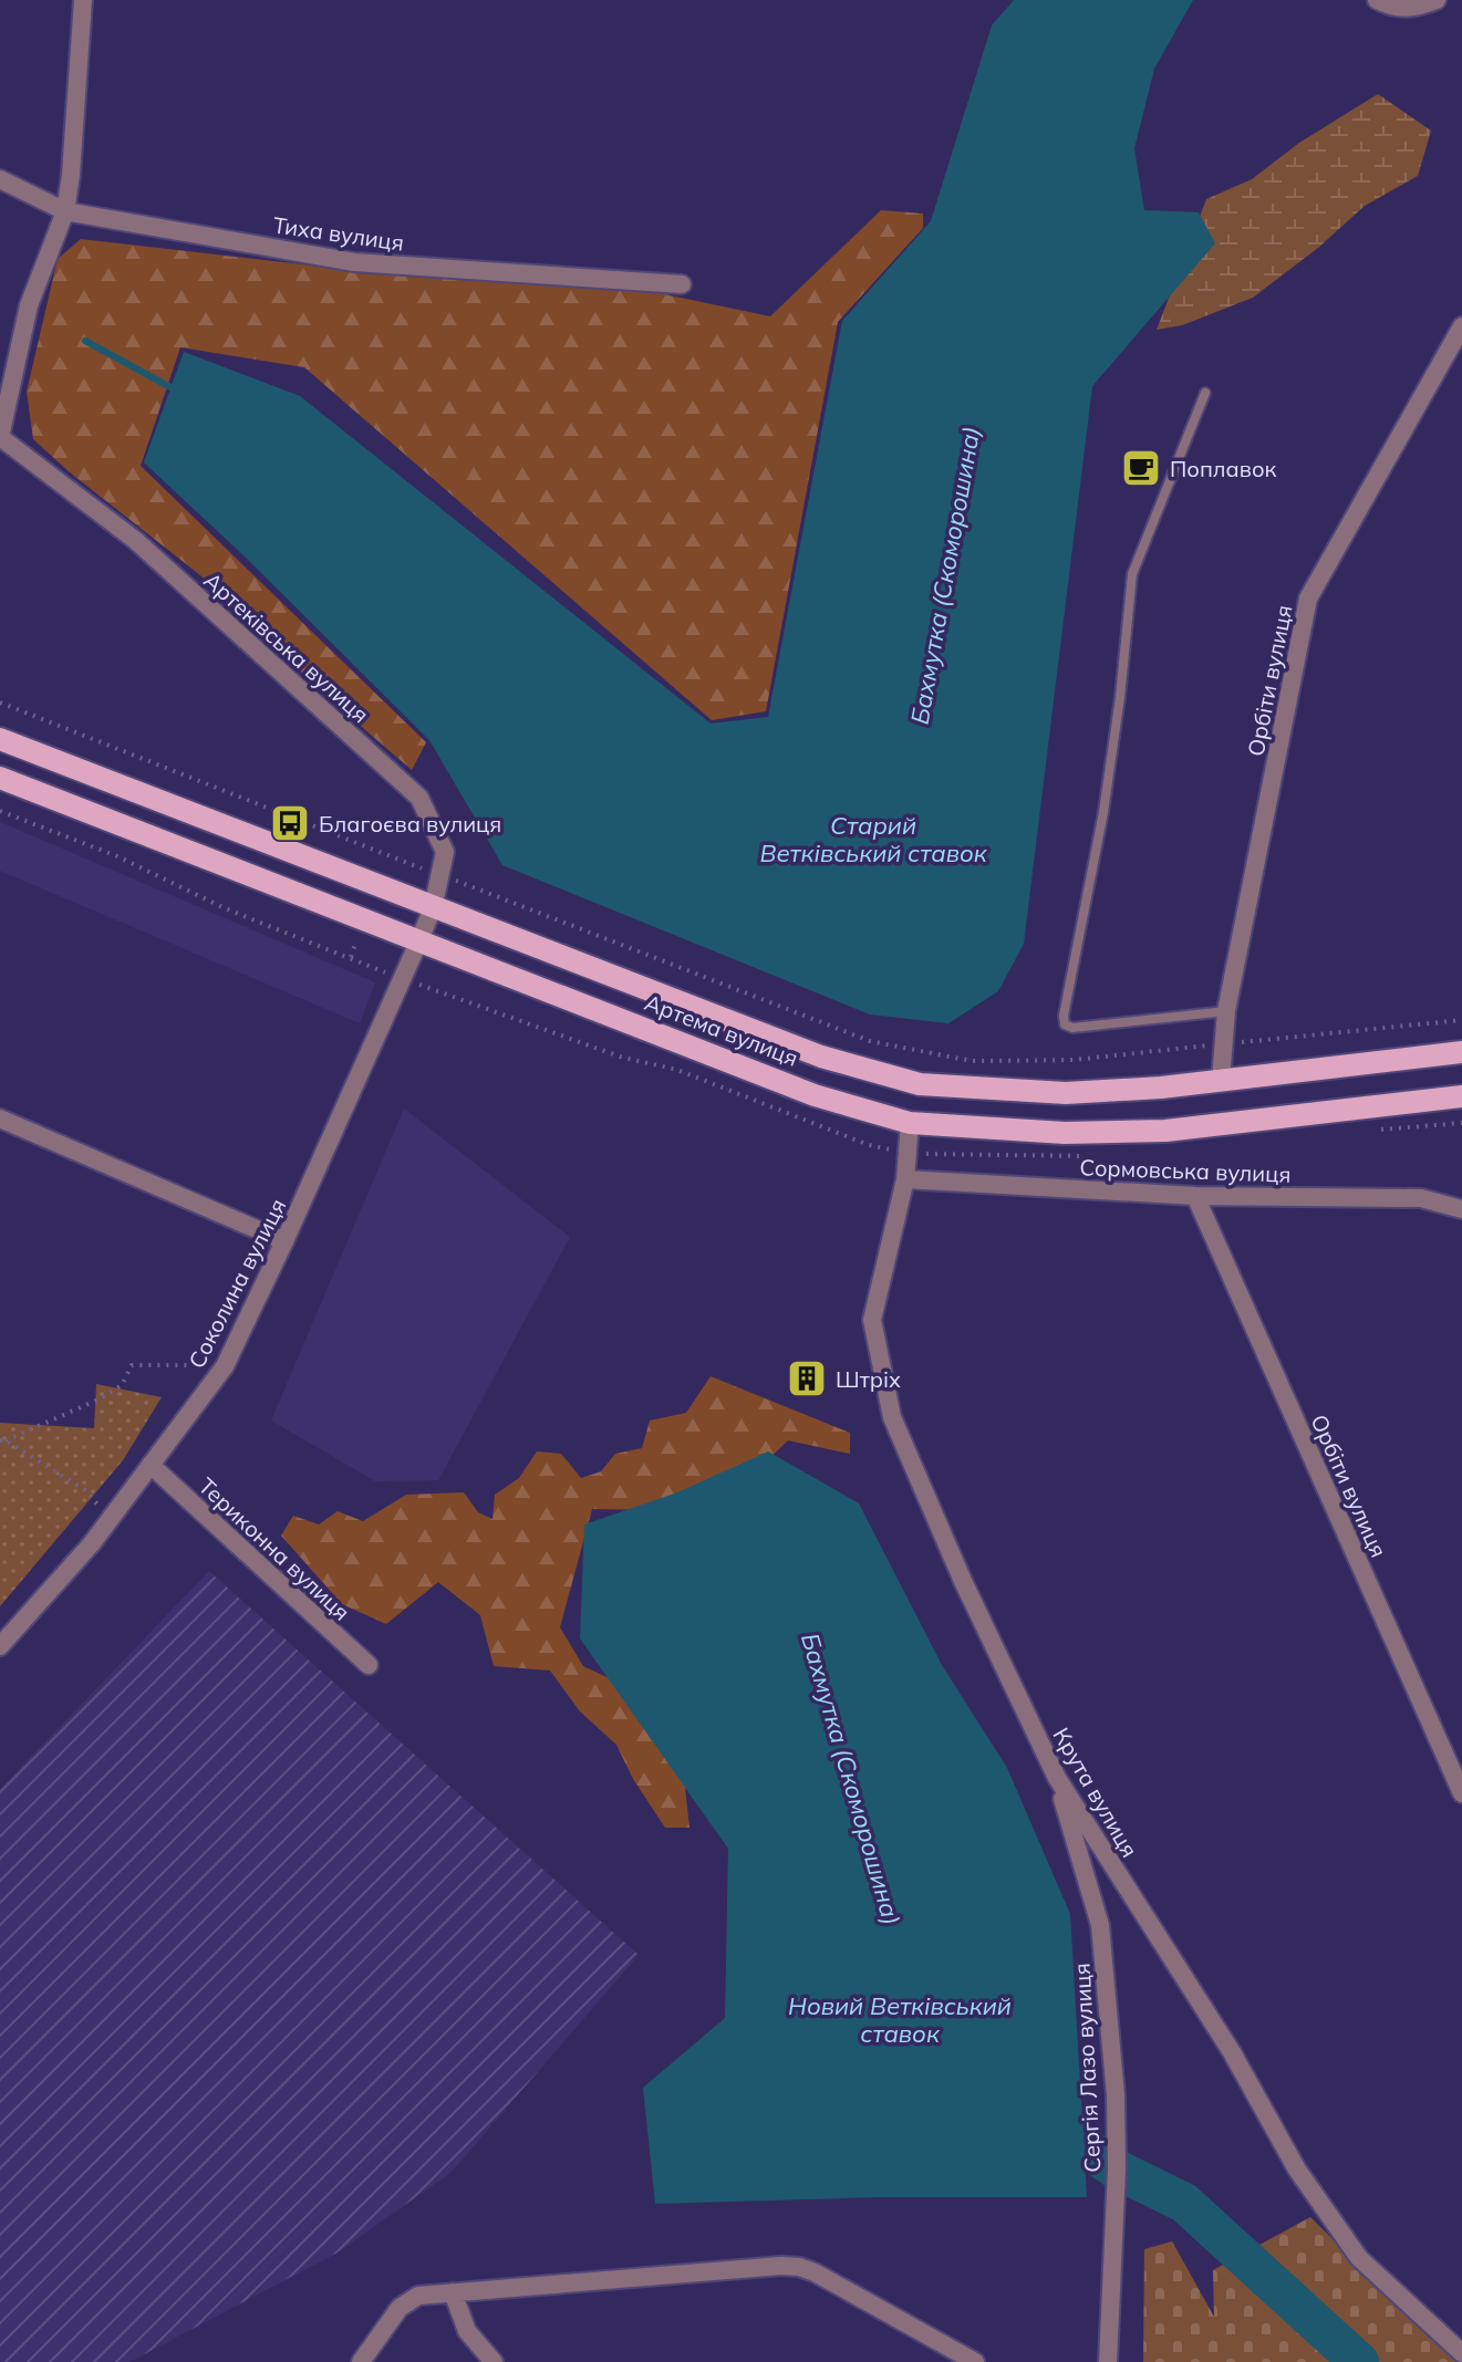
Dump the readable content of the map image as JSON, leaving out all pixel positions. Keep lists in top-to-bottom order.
{
  "streets": {
    "main road": ["Артема вулиця"],
    "street": [
      "Тиха вулиця",
      "Артеківська вулиця",
      "Орбіти вулиця",
      "Сормовська вулиця",
      "Соколина вулиця",
      "Териконна вулиця",
      "Крута вулиця",
      "Сергія Лазо вулиця"
    ]
  },
  "crossings": [
    ["Артеківська вулиця", "Артема вулиця"],
    ["Артеківська вулиця", "Соколина вулиця"],
    ["Орбіти вулиця", "Артема вулиця"],
    ["Орбіти вулиця", "Сормовська вулиця"],
    ["Артема вулиця", "Соколина вулиця"],
    ["Артема вулиця", "Крута вулиця"],
    ["Сормовська вулиця", "Крута вулиця"],
    ["Соколина вулиця", "Териконна вулиця"],
    ["Крута вулиця", "Сергія Лазо вулиця"]
  ],
  "water": ["Бахмутка (Скоморошина)", "Старий Ветківський ставок", "Новий Ветківський ставок"],
  "places": {
    "cafe": ["Поплавок"],
    "bus stop": ["Благоєва вулиця"],
    "building": ["Штріх"]
  }
}
